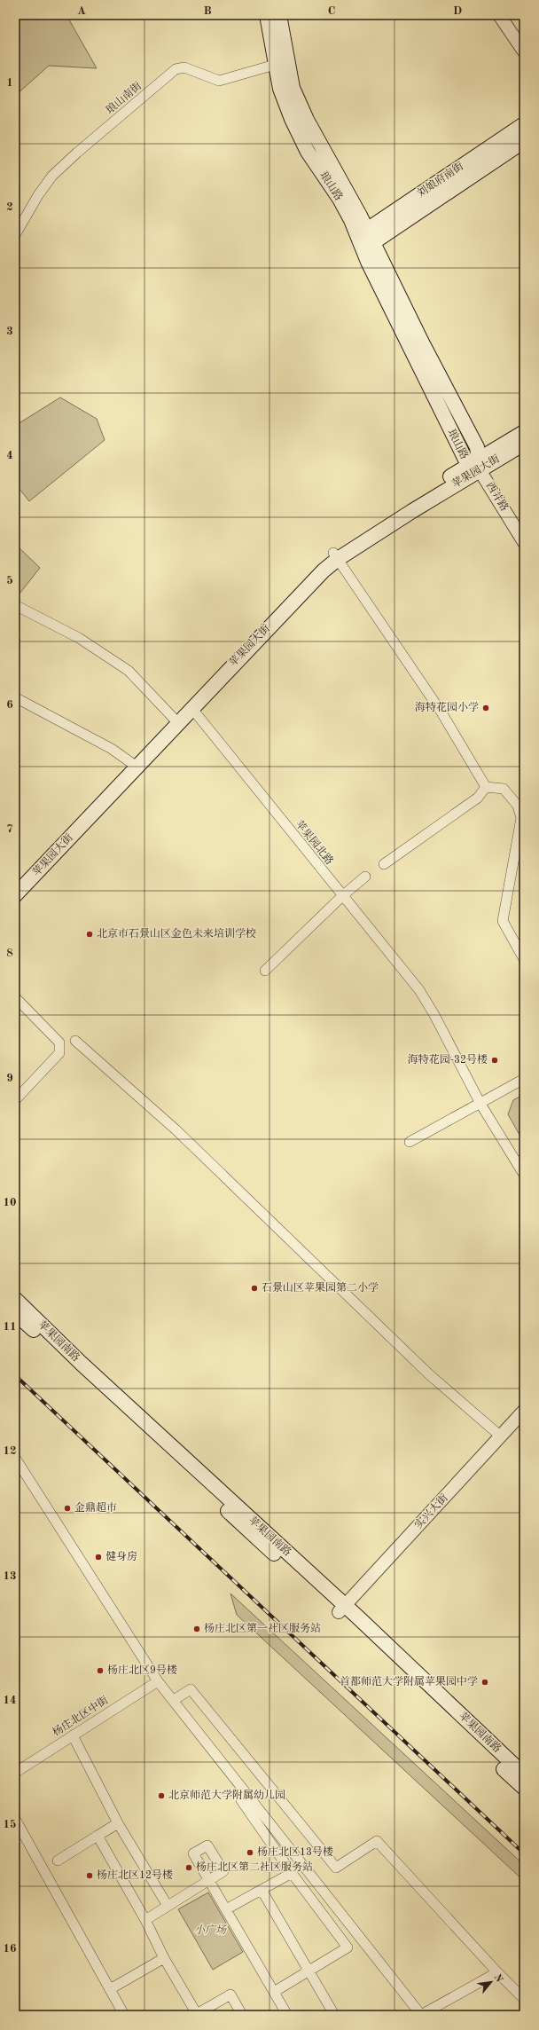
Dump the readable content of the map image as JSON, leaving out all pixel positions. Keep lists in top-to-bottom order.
{
  "streets": {
    "main road": [
      "刘娘府南街",
      "琅山路",
      "苹果园大街",
      "苹果园南路"
    ],
    "street": [
      "琅山南街",
      "西井路",
      "苹果园北路",
      "实兴大街",
      "杨庄北区中街"
    ]
  },
  "crossings": [
    ["琅山南街", "琅山路"],
    ["刘娘府南街", "琅山路"],
    ["琅山路", "苹果园大街"],
    ["琅山路", "西井路"],
    ["苹果园大街", "西井路"],
    ["苹果园大街", "苹果园北路"],
    ["苹果园南路", "实兴大街"]
  ],
  "parks": ["小广场"],
  "places": [
    "海特花园小学",
    "北京市石景山区金色未来培训学校",
    "海特花园-32号楼",
    "石景山区苹果园第二小学",
    "金鼎超市",
    "健身房",
    "杨庄北区第一社区服务站",
    "杨庄北区9号楼",
    "首都师范大学附属苹果园中学",
    "北京师范大学附属幼儿园",
    "杨庄北区13号楼",
    "杨庄北区第二社区服务站",
    "杨庄北区12号楼"
  ],
  "north": "top right",
  "grid": {
    "columns": [
      "A",
      "B",
      "C",
      "D"
    ],
    "rows": [
      "1",
      "2",
      "3",
      "4",
      "5",
      "6",
      "7",
      "8",
      "9",
      "10",
      "11",
      "12",
      "13",
      "14",
      "15",
      "16"
    ]
  }
}
